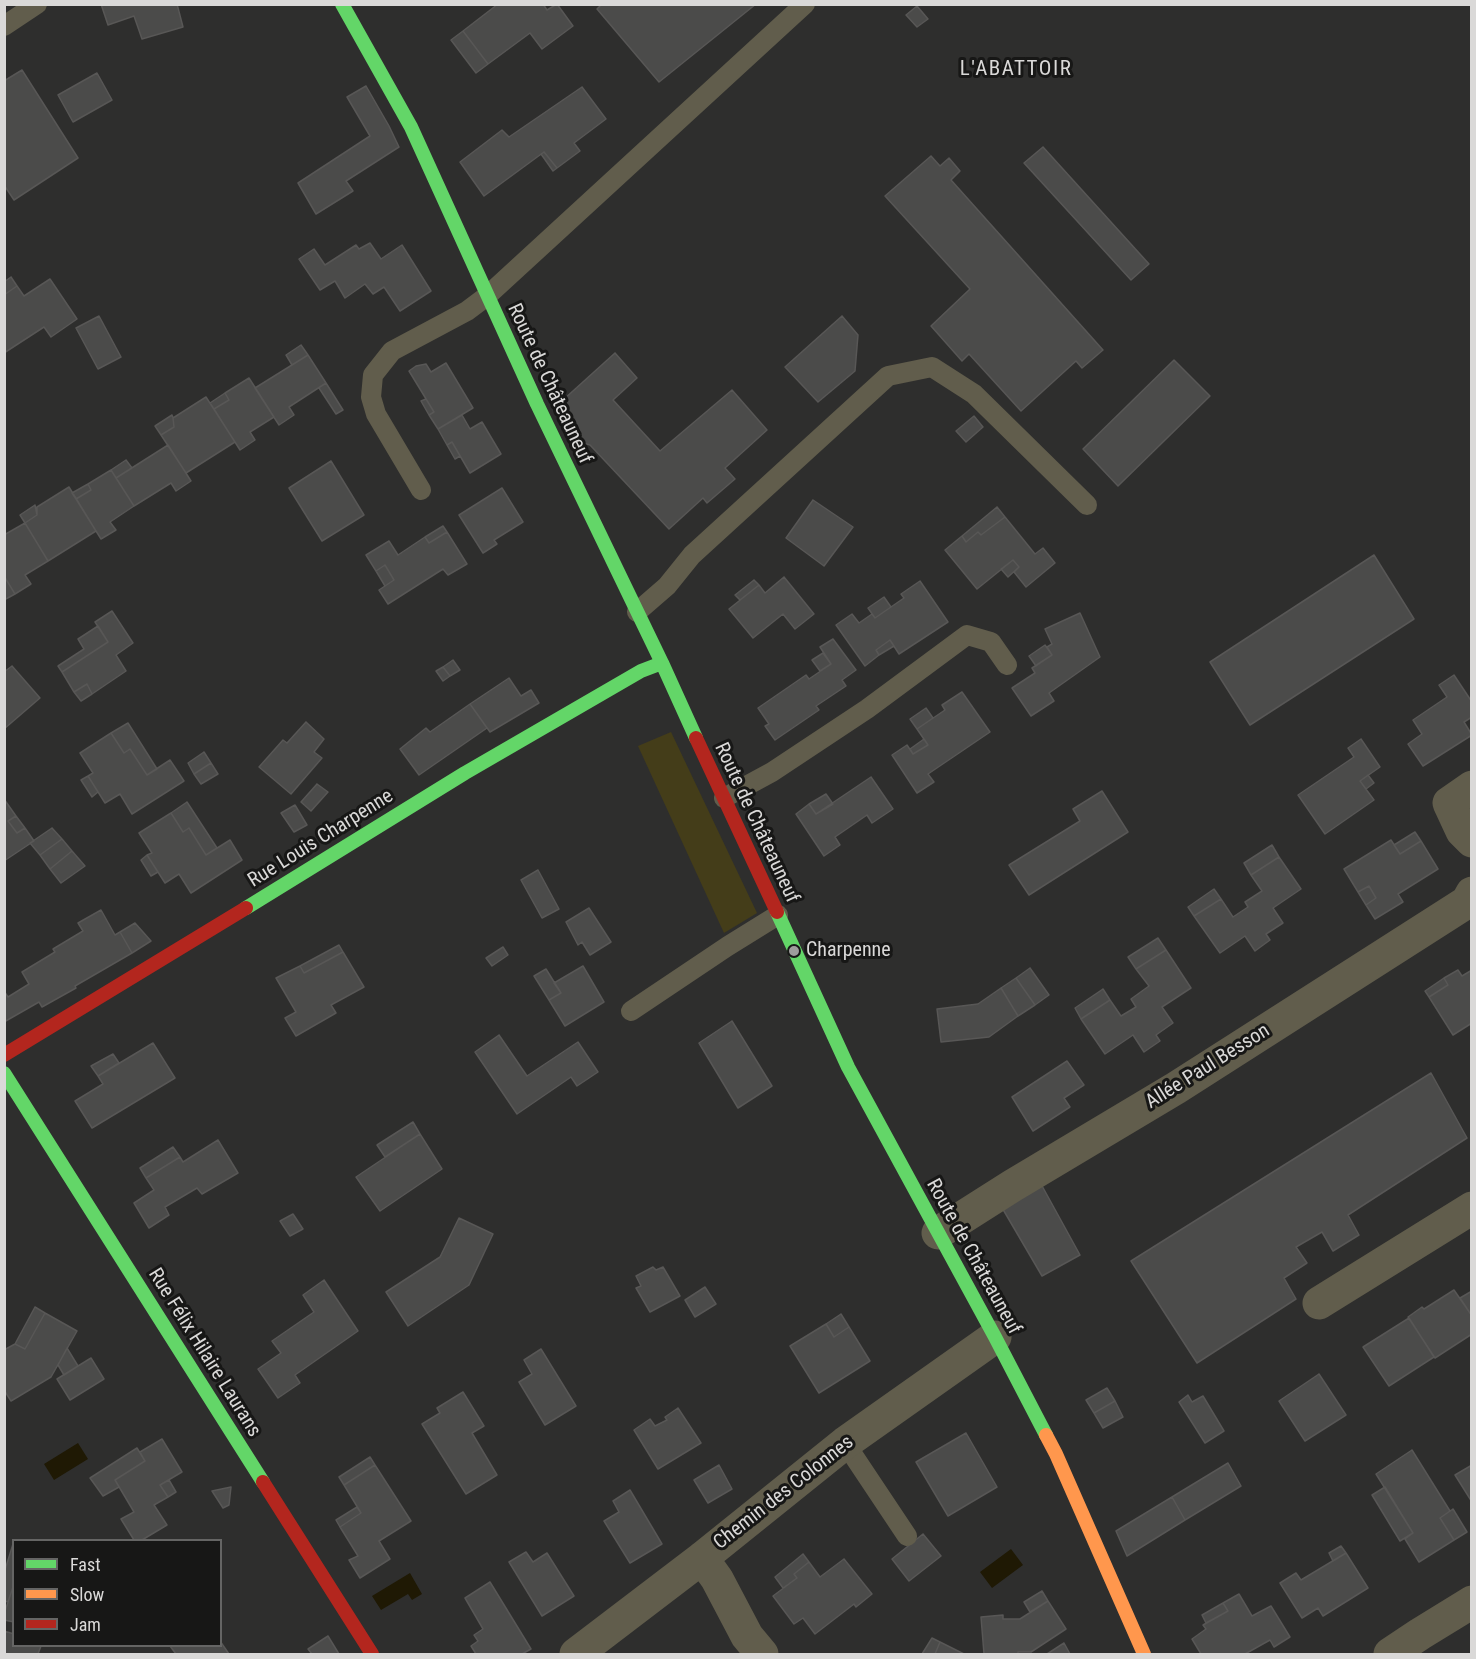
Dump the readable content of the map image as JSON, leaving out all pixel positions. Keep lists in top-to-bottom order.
{
  "streets": {
    "main road": ["Route de Châteauneuf", "Rue Louis Charpenne", "Rue Félix Hilaire Laurans"],
    "street": ["Allée Paul Besson", "Chemin des Colonnes"]
  },
  "crossings": [
    ["Route de Châteauneuf", "Rue Louis Charpenne"],
    ["Route de Châteauneuf", "Allée Paul Besson"],
    ["Route de Châteauneuf", "Chemin des Colonnes"]
  ],
  "districts": ["L'ABATTOIR"],
  "places": ["Charpenne"],
  "legend": ["Fast", "Slow", "Jam"]
}
